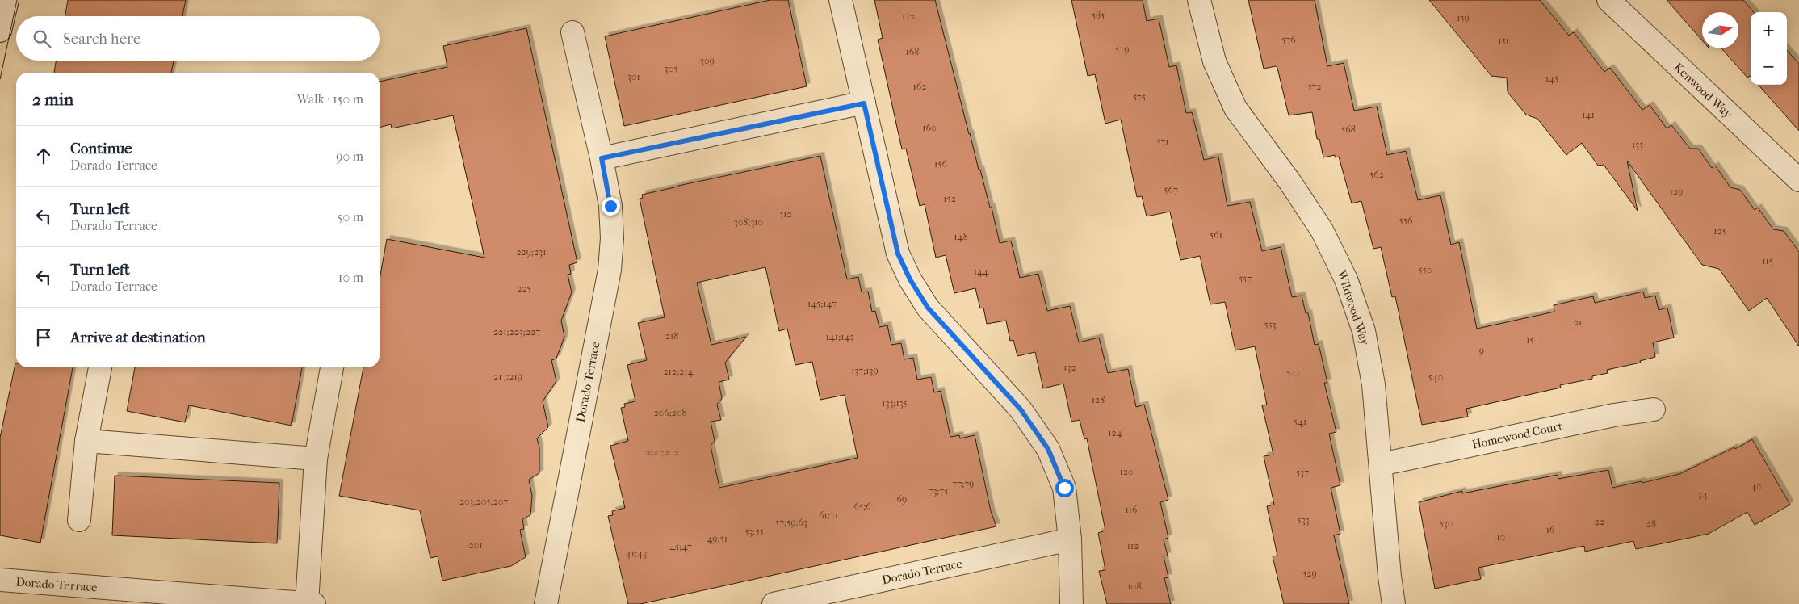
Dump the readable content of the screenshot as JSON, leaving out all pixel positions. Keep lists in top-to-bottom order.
{
  "streets": {
    "street": [
      "Kenwood Way",
      "Wildwood Way",
      "Dorado Terrace",
      "Homewood Court"
    ]
  },
  "crossings": [
    ["Wildwood Way", "Homewood Court"]
  ],
  "house_numbers": [
    "585",
    "172",
    "159",
    "576",
    "151",
    "579",
    "168",
    "309",
    "305",
    "301",
    "145",
    "162",
    "572",
    "575",
    "141",
    "160",
    "568",
    "571",
    "133",
    "156",
    "562",
    "567",
    "129",
    "152",
    "312",
    "556",
    "308;310",
    "125",
    "561",
    "148",
    "229;231",
    "115",
    "550",
    "144",
    "557",
    "225",
    "145;147",
    "21",
    "553",
    "221;223;227",
    "218",
    "141;143",
    "15",
    "9",
    "132",
    "137;139",
    "212;214",
    "547",
    "217;219",
    "540",
    "128",
    "133;135",
    "206;208",
    "541",
    "124",
    "200;202",
    "120",
    "537",
    "77;79",
    "40",
    "73;75",
    "34",
    "69",
    "203;205;207",
    "65;67",
    "116",
    "61;71",
    "533",
    "22",
    "57;59;63",
    "530",
    "28",
    "16",
    "53;55",
    "10",
    "49;51",
    "201",
    "112",
    "45;47",
    "41;43",
    "529",
    "108"
  ],
  "north": "right",
  "page": {
    "map_buttons": ["+", "−"],
    "search": "Search here",
    "heading": ["2 min", "Walk · 150 m"],
    "list": [
      ["Continue", "Dorado Terrace", "90 m"],
      ["Turn left", "Dorado Terrace", "50 m"],
      ["Turn left", "Dorado Terrace", "10 m"],
      "Arrive at destination"
    ]
  }
}
